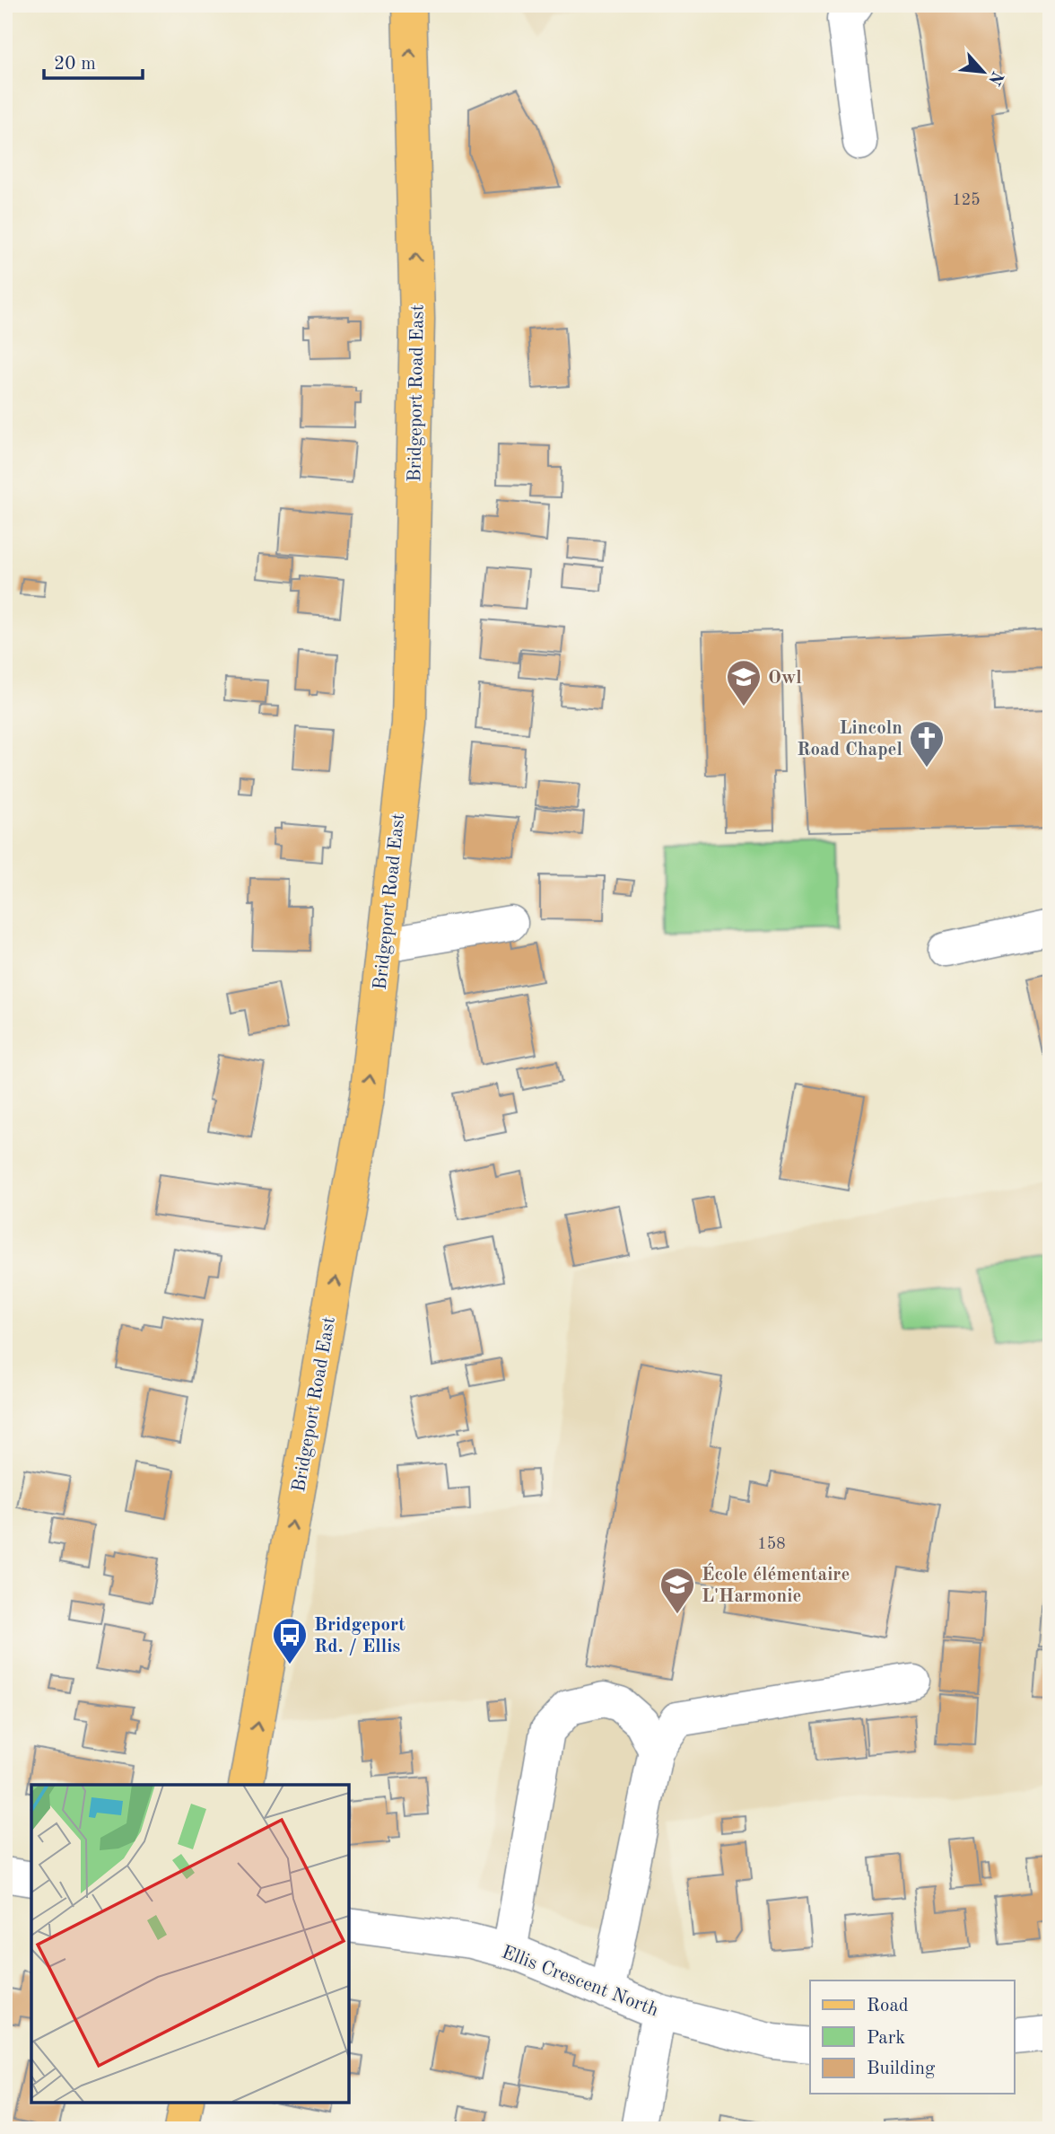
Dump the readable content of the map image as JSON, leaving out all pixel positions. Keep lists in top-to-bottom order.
{
  "streets": {
    "main road": ["Bridgeport Road East"],
    "street": ["Ellis Crescent North"]
  },
  "one_way": ["Bridgeport Road East"],
  "places": {
    "school or university": ["Owl", "École élémentaire L'Harmonie"],
    "church": ["Lincoln Road Chapel"],
    "bus stop": ["Bridgeport Rd. / Ellis"]
  },
  "house_numbers": ["125", "158"],
  "legend": ["Road", "Park", "Building"],
  "scale_bar": "20 m",
  "north": "bottom right"
}
